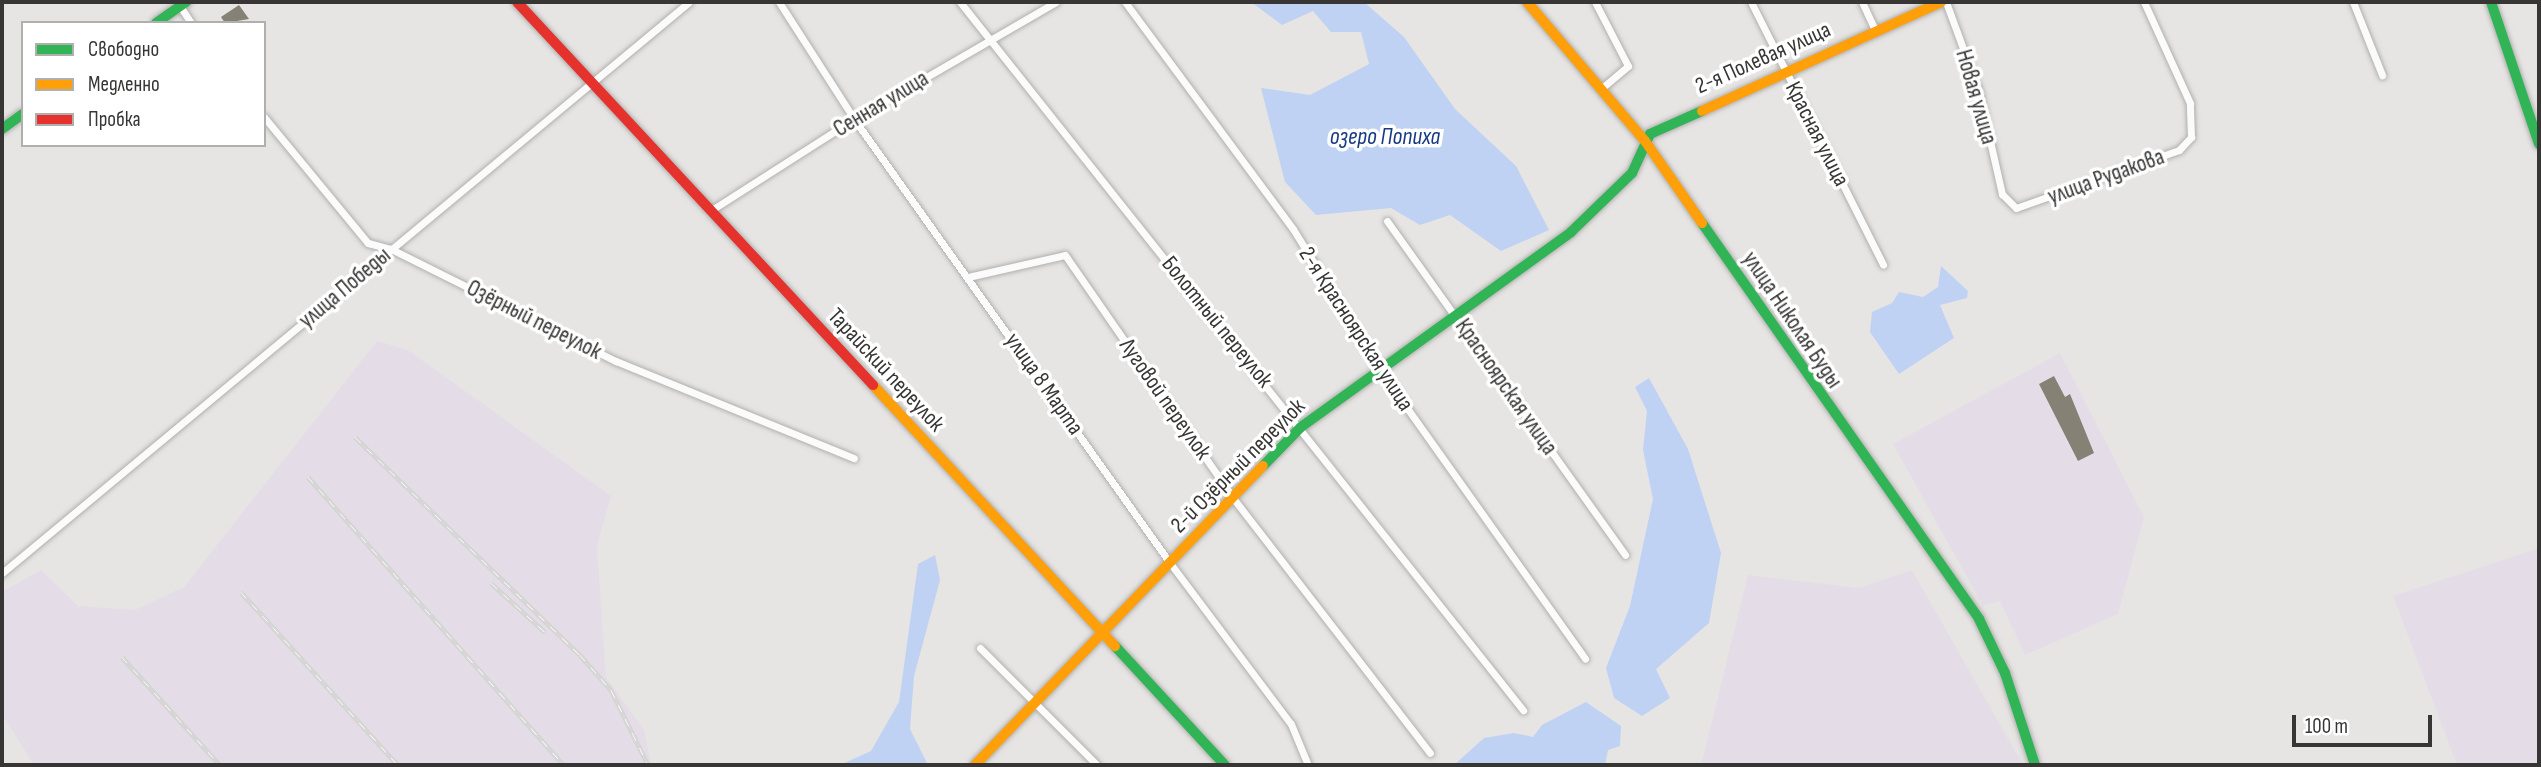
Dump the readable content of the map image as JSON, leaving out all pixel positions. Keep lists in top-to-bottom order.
{
  "streets": {
    "street": [
      "2-я Полевая улица",
      "Новая улица",
      "Сенная улица",
      "Красная улица",
      "улица Рудакова",
      "улица Победы",
      "Озёрный переулок",
      "улица Николая Буды",
      "Болотный переулок",
      "2-я Красноярская улица",
      "Тарайский переулок",
      "улица 8 Марта",
      "Красноярская улица",
      "Луговой переулок",
      "2-й Озёрный переулок"
    ]
  },
  "crossings": [
    ["2-я Полевая улица", "Красная улица"],
    ["2-я Полевая улица", "улица Николая Буды"],
    ["2-я Полевая улица", "2-й Озёрный переулок"],
    ["Новая улица", "улица Рудакова"],
    ["Сенная улица", "Болотный переулок"],
    ["Сенная улица", "Тарайский переулок"],
    ["Сенная улица", "улица 8 Марта"],
    ["улица Победы", "Озёрный переулок"],
    ["улица Победы", "Тарайский переулок"],
    ["улица Николая Буды", "2-й Озёрный переулок"],
    ["Болотный переулок", "2-й Озёрный переулок"],
    ["2-я Красноярская улица", "2-й Озёрный переулок"],
    ["Тарайский переулок", "2-й Озёрный переулок"],
    ["улица 8 Марта", "Луговой переулок"],
    ["улица 8 Марта", "2-й Озёрный переулок"],
    ["Красноярская улица", "2-й Озёрный переулок"],
    ["Луговой переулок", "2-й Озёрный переулок"]
  ],
  "water": ["озеро Попиха"],
  "legend": ["Свободно", "Медленно", "Пробка"],
  "scale_bar": "100 m"
}
